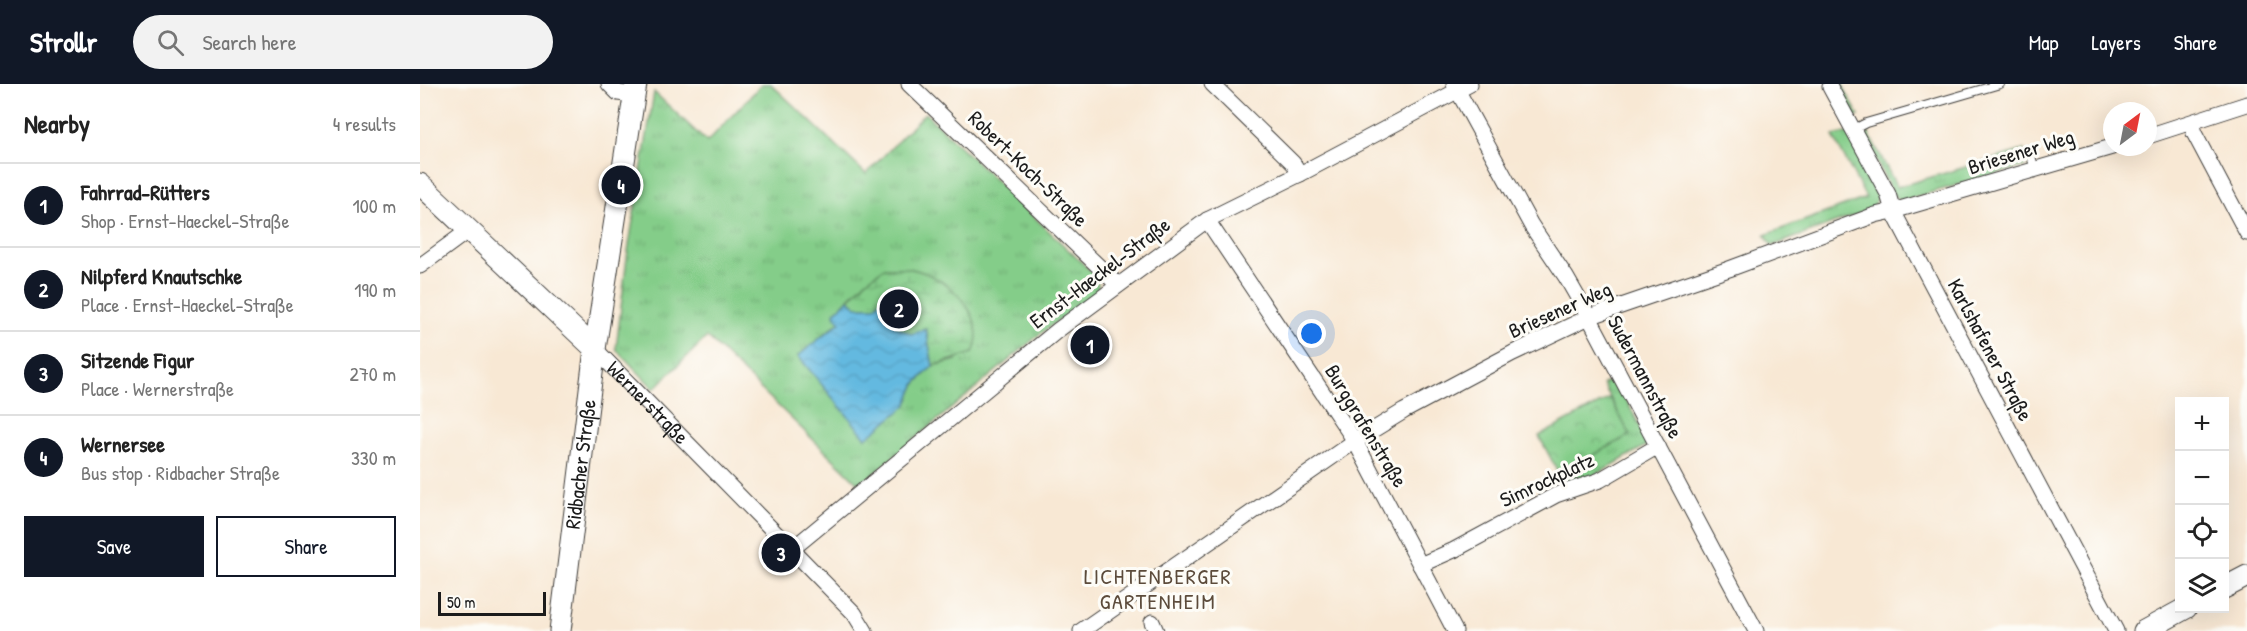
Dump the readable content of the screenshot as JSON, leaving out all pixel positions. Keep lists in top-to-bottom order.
{
  "streets": {
    "street": [
      "Briesener Weg",
      "Robert-Koch-Straße",
      "Ernst-Haeckel-Straße",
      "Karlshafener Straße",
      "Sudermannstraße",
      "Wernerstraße",
      "Burggrafenstraße",
      "Ridbacher Straße",
      "Simrockplatz"
    ]
  },
  "crossings": [
    ["Briesener Weg", "Karlshafener Straße"],
    ["Briesener Weg", "Sudermannstraße"],
    ["Briesener Weg", "Burggrafenstraße"],
    ["Robert-Koch-Straße", "Ernst-Haeckel-Straße"],
    ["Ernst-Haeckel-Straße", "Sudermannstraße"],
    ["Ernst-Haeckel-Straße", "Wernerstraße"],
    ["Ernst-Haeckel-Straße", "Burggrafenstraße"],
    ["Sudermannstraße", "Simrockplatz"],
    ["Wernerstraße", "Ridbacher Straße"],
    ["Burggrafenstraße", "Simrockplatz"]
  ],
  "districts": ["LICHTENBERGER GARTENHEIM"],
  "scale_bar": "50 m",
  "north": "top right",
  "page": {
    "header": "Strollr",
    "search": "Search here",
    "nav": ["Map", "Layers", "Share"],
    "heading": ["Nearby", "4 results"],
    "list": [
      {
        "mark": "1",
        "name": "Fahrrad-Rütters",
        "note": "Shop · Ernst-Haeckel-Straße",
        "value": "100 m"
      },
      {
        "mark": "2",
        "name": "Nilpferd Knautschke",
        "note": "Place · Ernst-Haeckel-Straße",
        "value": "190 m"
      },
      {
        "mark": "3",
        "name": "Sitzende Figur",
        "note": "Place · Wernerstraße",
        "value": "270 m"
      },
      {
        "mark": "4",
        "name": "Wernersee",
        "note": "Bus stop · Ridbacher Straße",
        "value": "330 m"
      }
    ],
    "pins": [
      "4",
      "2",
      "1",
      "3"
    ],
    "map_buttons": ["+", "−"],
    "buttons": ["Save", "Share"],
    "scale": "50 m"
  }
}
